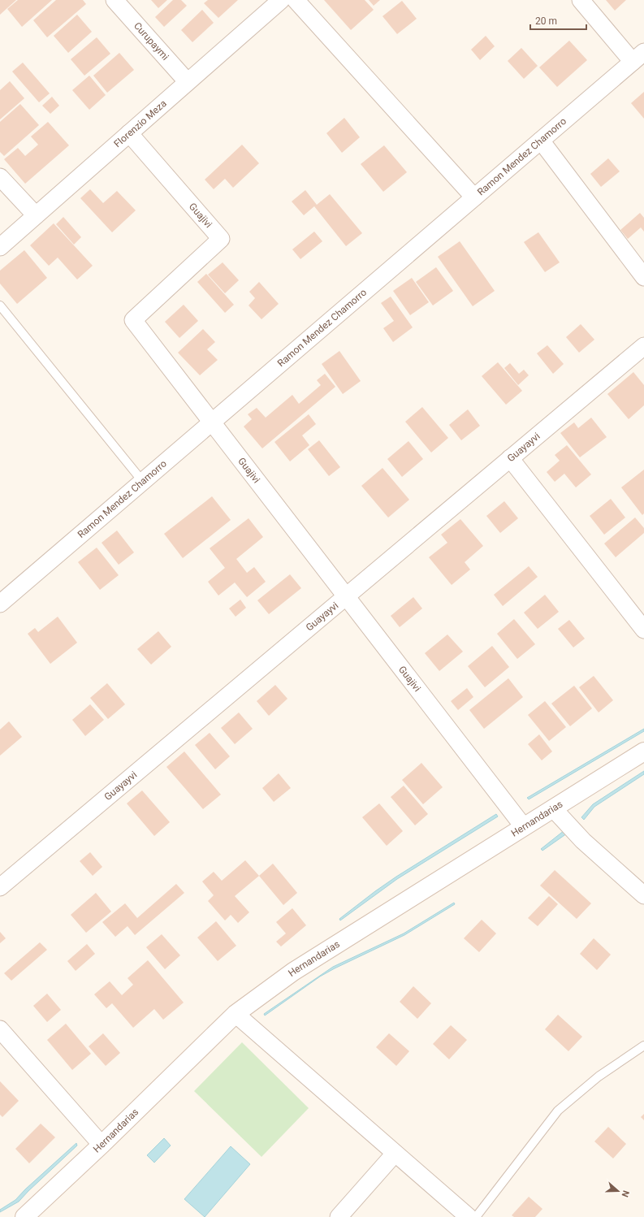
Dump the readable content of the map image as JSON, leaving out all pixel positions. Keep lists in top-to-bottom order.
{
  "streets": {
    "street": [
      "Curupaymi",
      "Florenzio Meza",
      "Ramon Mendez Chamorro",
      "Guajivi",
      "Guayayvi",
      "Hernandarias"
    ]
  },
  "crossings": [
    ["Curupaymi", "Florenzio Meza"],
    ["Florenzio Meza", "Guajivi"],
    ["Ramon Mendez Chamorro", "Guajivi"],
    ["Guajivi", "Guayayvi"],
    ["Guajivi", "Hernandarias"]
  ],
  "scale_bar": "20 m",
  "north": "right"
}
